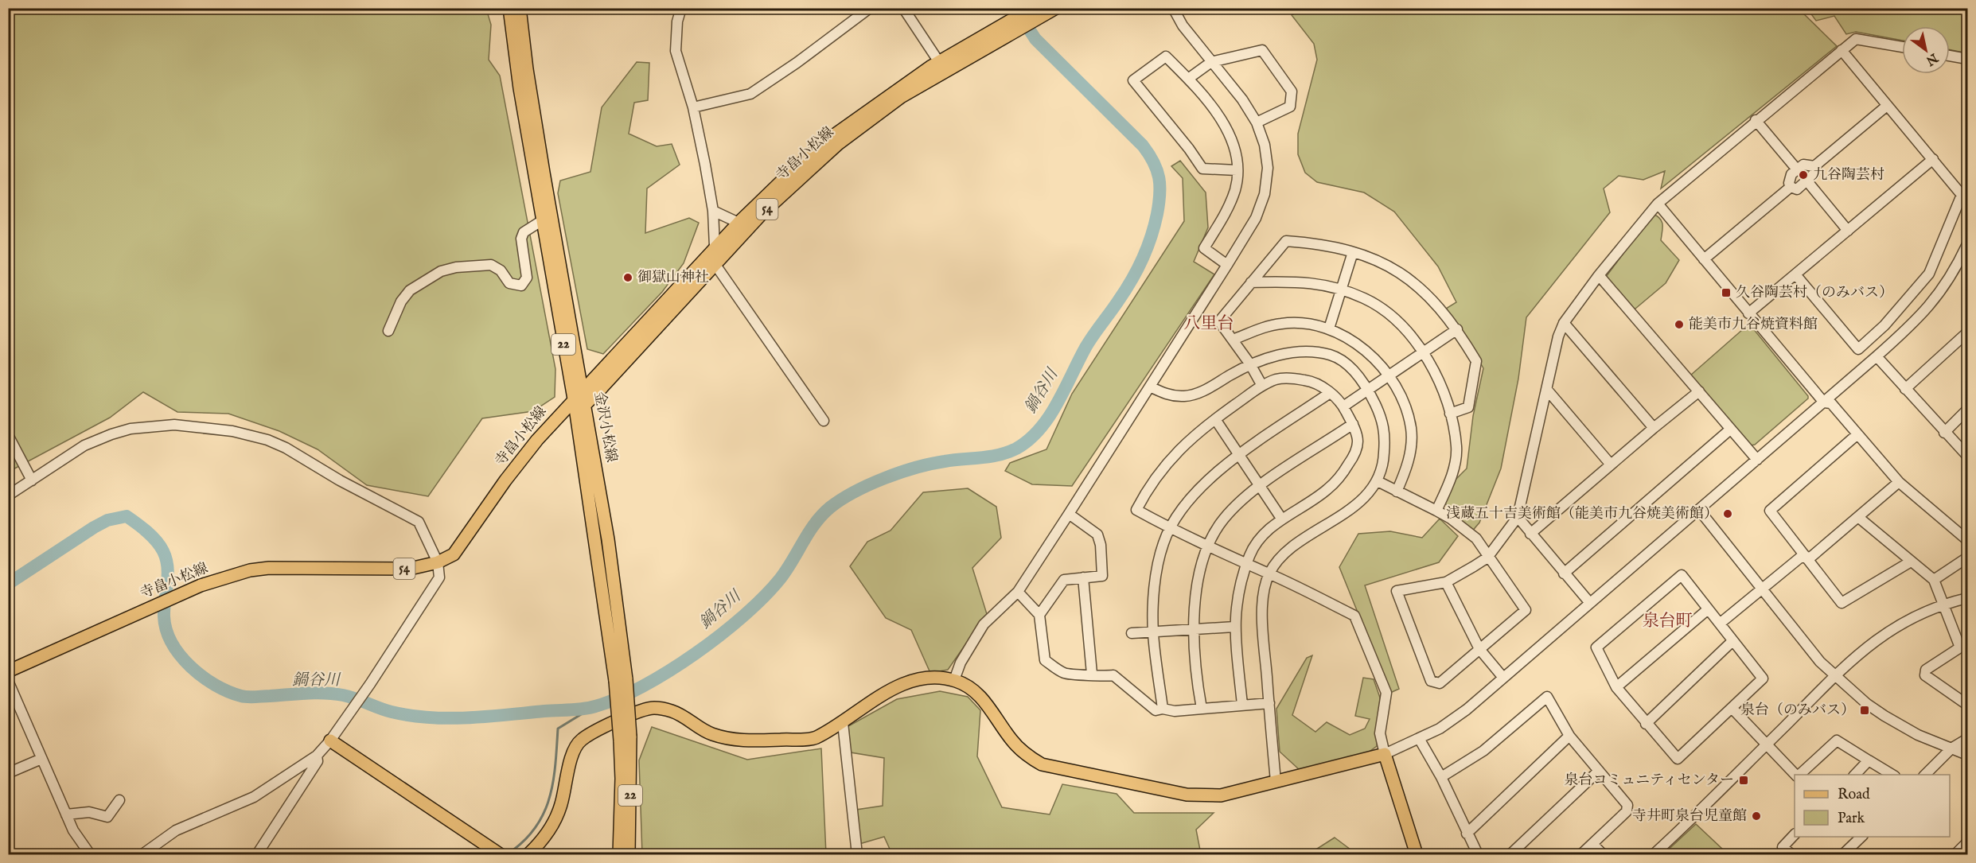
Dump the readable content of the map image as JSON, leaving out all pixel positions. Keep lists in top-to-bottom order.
{
  "streets": {
    "main road": [
      "寺畠小松線",
      "54",
      "22",
      "金沢小松線"
    ]
  },
  "crossings": [
    ["寺畠小松線", "金沢小松線"]
  ],
  "districts": ["八里台", "泉台町"],
  "water": ["鍋谷川"],
  "places": {
    "other": [
      "九谷陶芸村",
      "御獄山神社",
      "能美市九谷焼資料館",
      "浅蔵五十吉美術館（能美市九谷焼美術館）",
      "寺井町泉台児童館"
    ],
    "transit": ["久谷陶芸村（のみバス）", "泉台（のみバス）", "泉台コミュニティセンター"]
  },
  "legend": ["Road", "Park"],
  "north": "bottom right"
}
